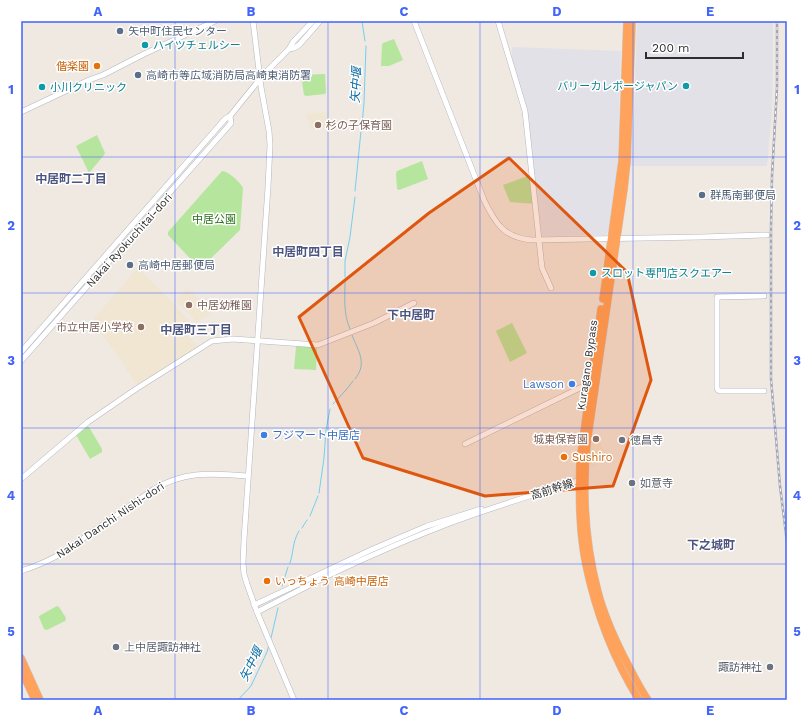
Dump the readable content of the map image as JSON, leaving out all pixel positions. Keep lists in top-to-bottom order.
{
  "streets": {
    "highway": ["Kuragano Bypass"],
    "street": ["Nakai Ryokuchitai-dori", "高前幹線", "Nakai Danchi Nishi-dori"]
  },
  "crossings": [
    ["Kuragano Bypass", "高前幹線"]
  ],
  "districts": [
    "中居町二丁目",
    "中居町四丁目",
    "下中居町",
    "中居町三丁目",
    "下之城町"
  ],
  "water": ["矢中堰"],
  "parks": ["中居公園"],
  "places": [
    "矢中町住民センター",
    "ハイツチェルシー",
    "偕楽園",
    "高崎市等広域消防局高崎東消防署",
    "バリーカレボージャパン",
    "小川クリニック",
    "杉の子保育園",
    "群馬南郵便局",
    "高崎中居郵便局",
    "スロット専門店スクエアー",
    "中居幼稚園",
    "市立中居小学校",
    "Lawson",
    "フジマート中居店",
    "城東保育園",
    "徳昌寺",
    "Sushiro",
    "如意寺",
    "いっちょう 高崎中居店",
    "上中居諏訪神社",
    "諏訪神社"
  ],
  "scale_bar": "200 m",
  "grid": {
    "columns": [
      "A",
      "B",
      "C",
      "D",
      "E"
    ],
    "rows": [
      "1",
      "2",
      "3",
      "4",
      "5"
    ]
  }
}
